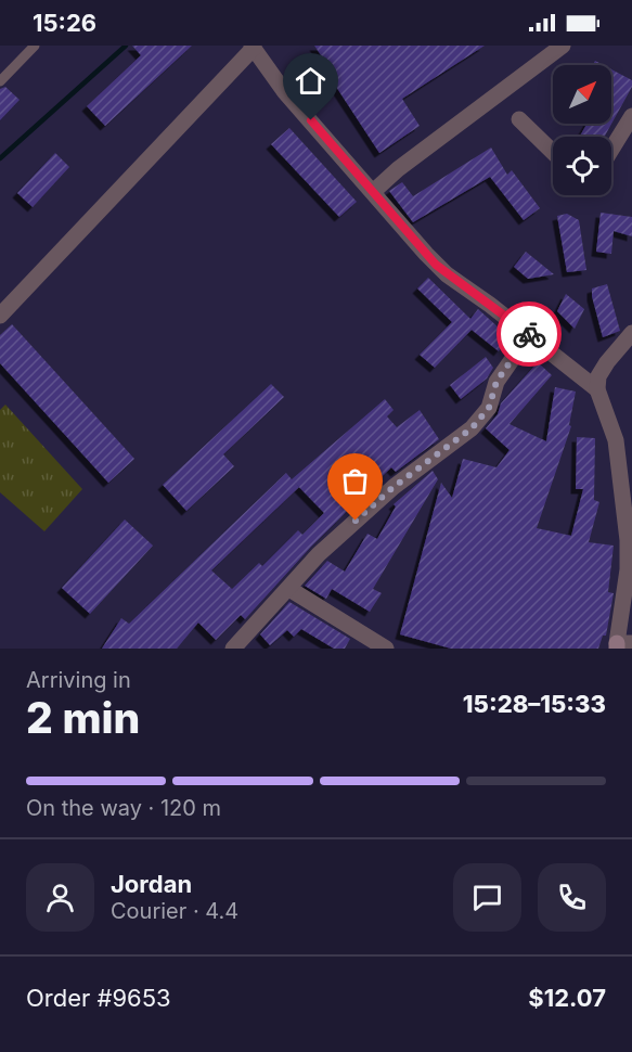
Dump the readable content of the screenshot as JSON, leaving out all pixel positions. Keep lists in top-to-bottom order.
{
  "north": "top right",
  "page": {
    "status": "15:26",
    "heading": ["2 min", "Arriving in", "15:28–15:33"],
    "panel": [
      "Jordan",
      "Courier · 4.4",
      "Order #9653",
      "$12.07"
    ],
    "bar": "On the way · 120 m"
  }
}
